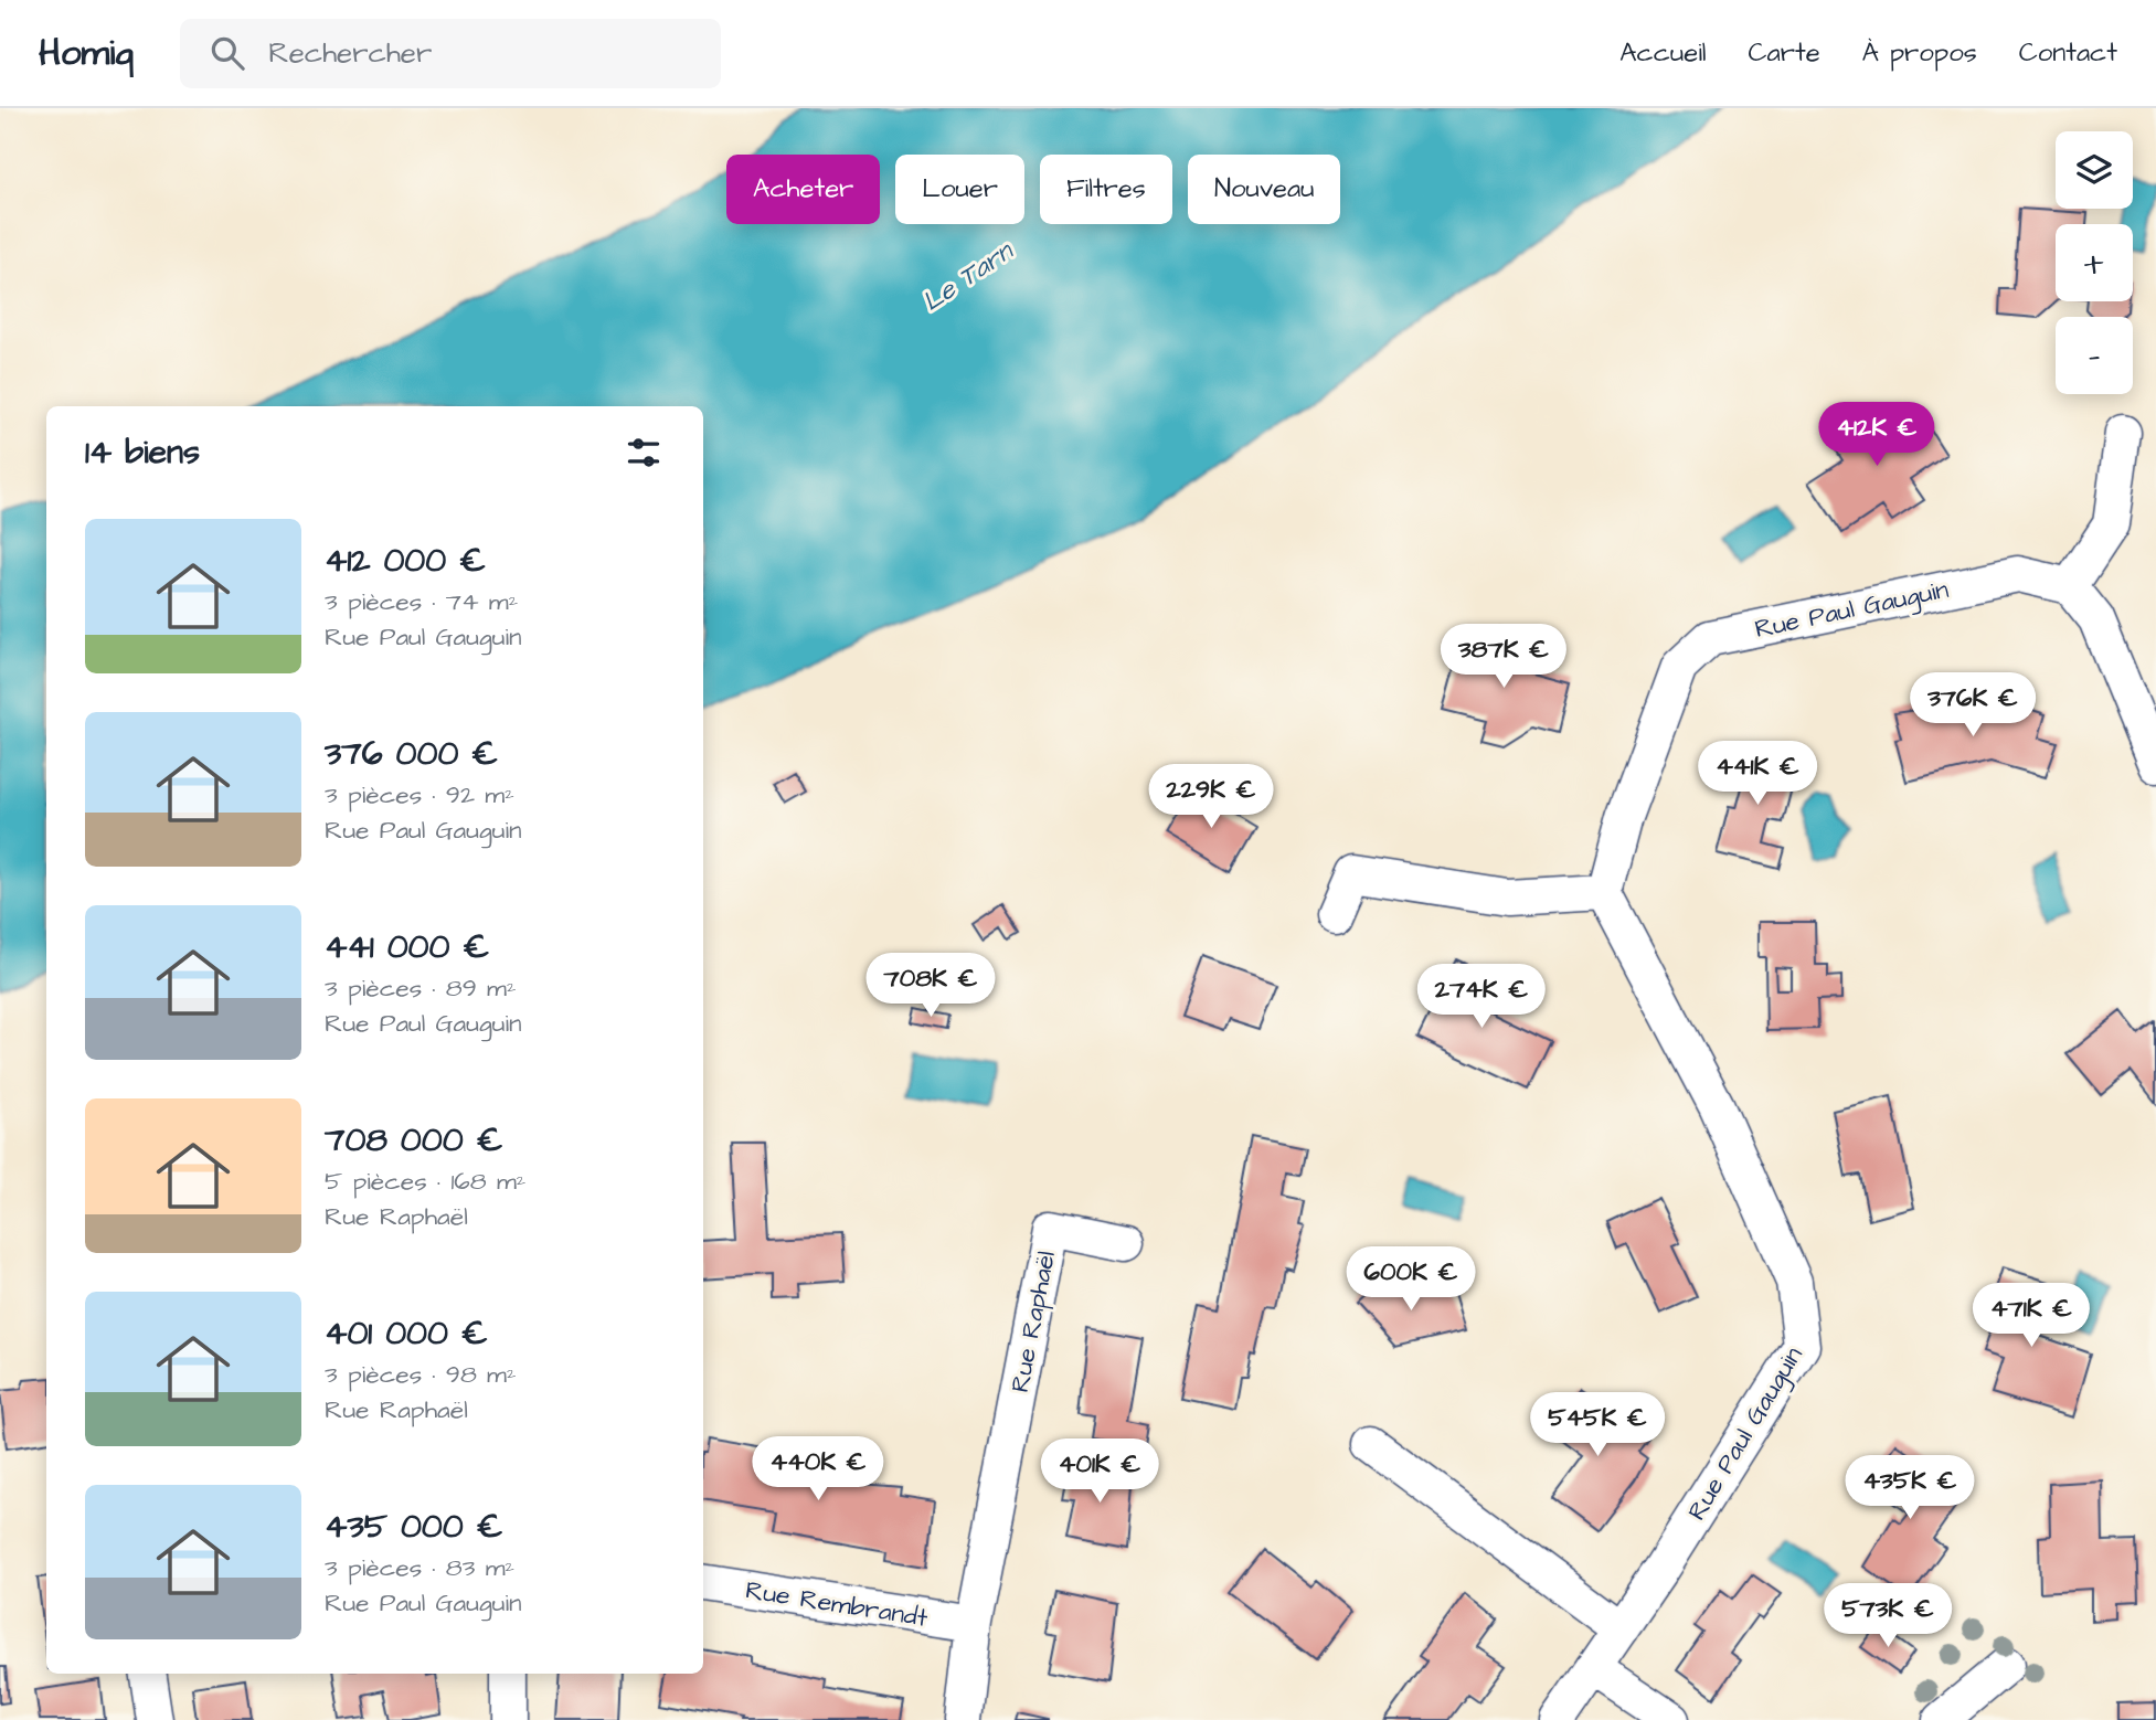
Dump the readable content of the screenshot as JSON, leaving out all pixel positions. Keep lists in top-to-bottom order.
{
  "streets": {
    "street": ["Rue Paul Gauguin", "Rue Raphaël", "Rue Rembrandt"]
  },
  "crossings": [
    ["Rue Raphaël", "Rue Rembrandt"]
  ],
  "water": ["Le Tarn"],
  "page": {
    "header": "Homiq",
    "search": "Rechercher",
    "nav": [
      "Accueil",
      "Carte",
      "À propos",
      "Contact"
    ],
    "map_buttons": ["+", "−"],
    "chip": [
      "Acheter",
      "Louer",
      "Filtres",
      "Nouveau"
    ],
    "price": [
      "412K €",
      "387K €",
      "376K €",
      "441K €",
      "229K €",
      "708K €",
      "274K €",
      "600K €",
      "471K €",
      "545K €",
      "440K €",
      "401K €",
      "435K €",
      "573K €"
    ],
    "heading": "14 biens",
    "list": [
      {
        "name": "412 000 €",
        "note": "3 pièces · 74 m² · Rue Paul Gauguin"
      },
      {
        "name": "376 000 €",
        "note": "3 pièces · 92 m² · Rue Paul Gauguin"
      },
      {
        "name": "441 000 €",
        "note": "3 pièces · 89 m² · Rue Paul Gauguin"
      },
      {
        "name": "708 000 €",
        "note": "5 pièces · 168 m² · Rue Raphaël"
      },
      {
        "name": "401 000 €",
        "note": "3 pièces · 98 m² · Rue Raphaël"
      },
      {
        "name": "435 000 €",
        "note": "3 pièces · 83 m² · Rue Paul Gauguin"
      }
    ]
  }
}
